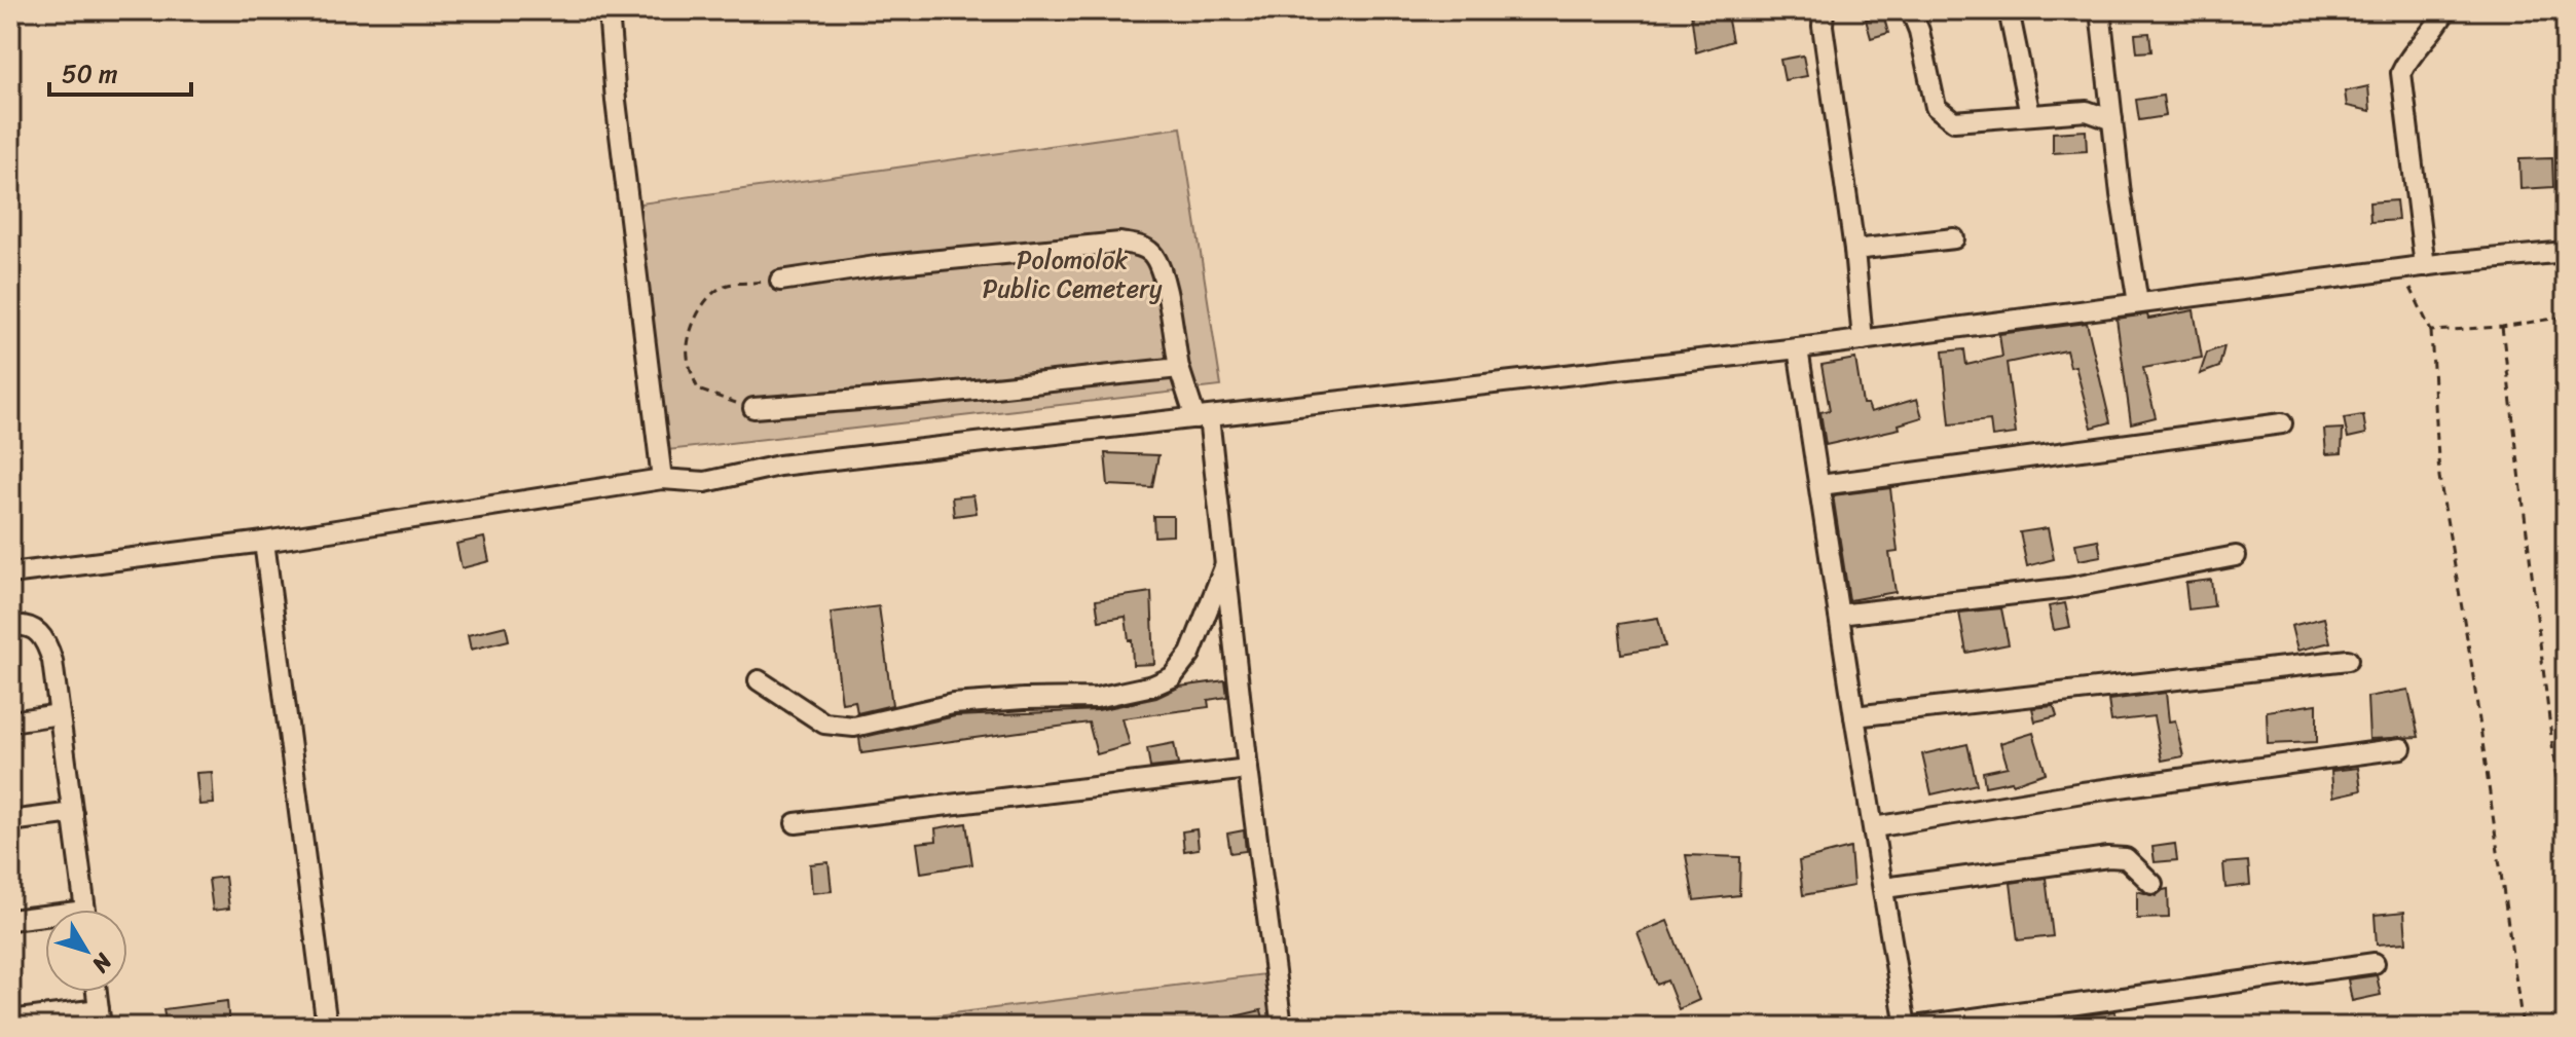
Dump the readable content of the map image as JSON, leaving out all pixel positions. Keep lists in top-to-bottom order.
{
  "parks": ["Polomolok Public Cemetery"],
  "scale_bar": "50 m",
  "north": "bottom right"
}
